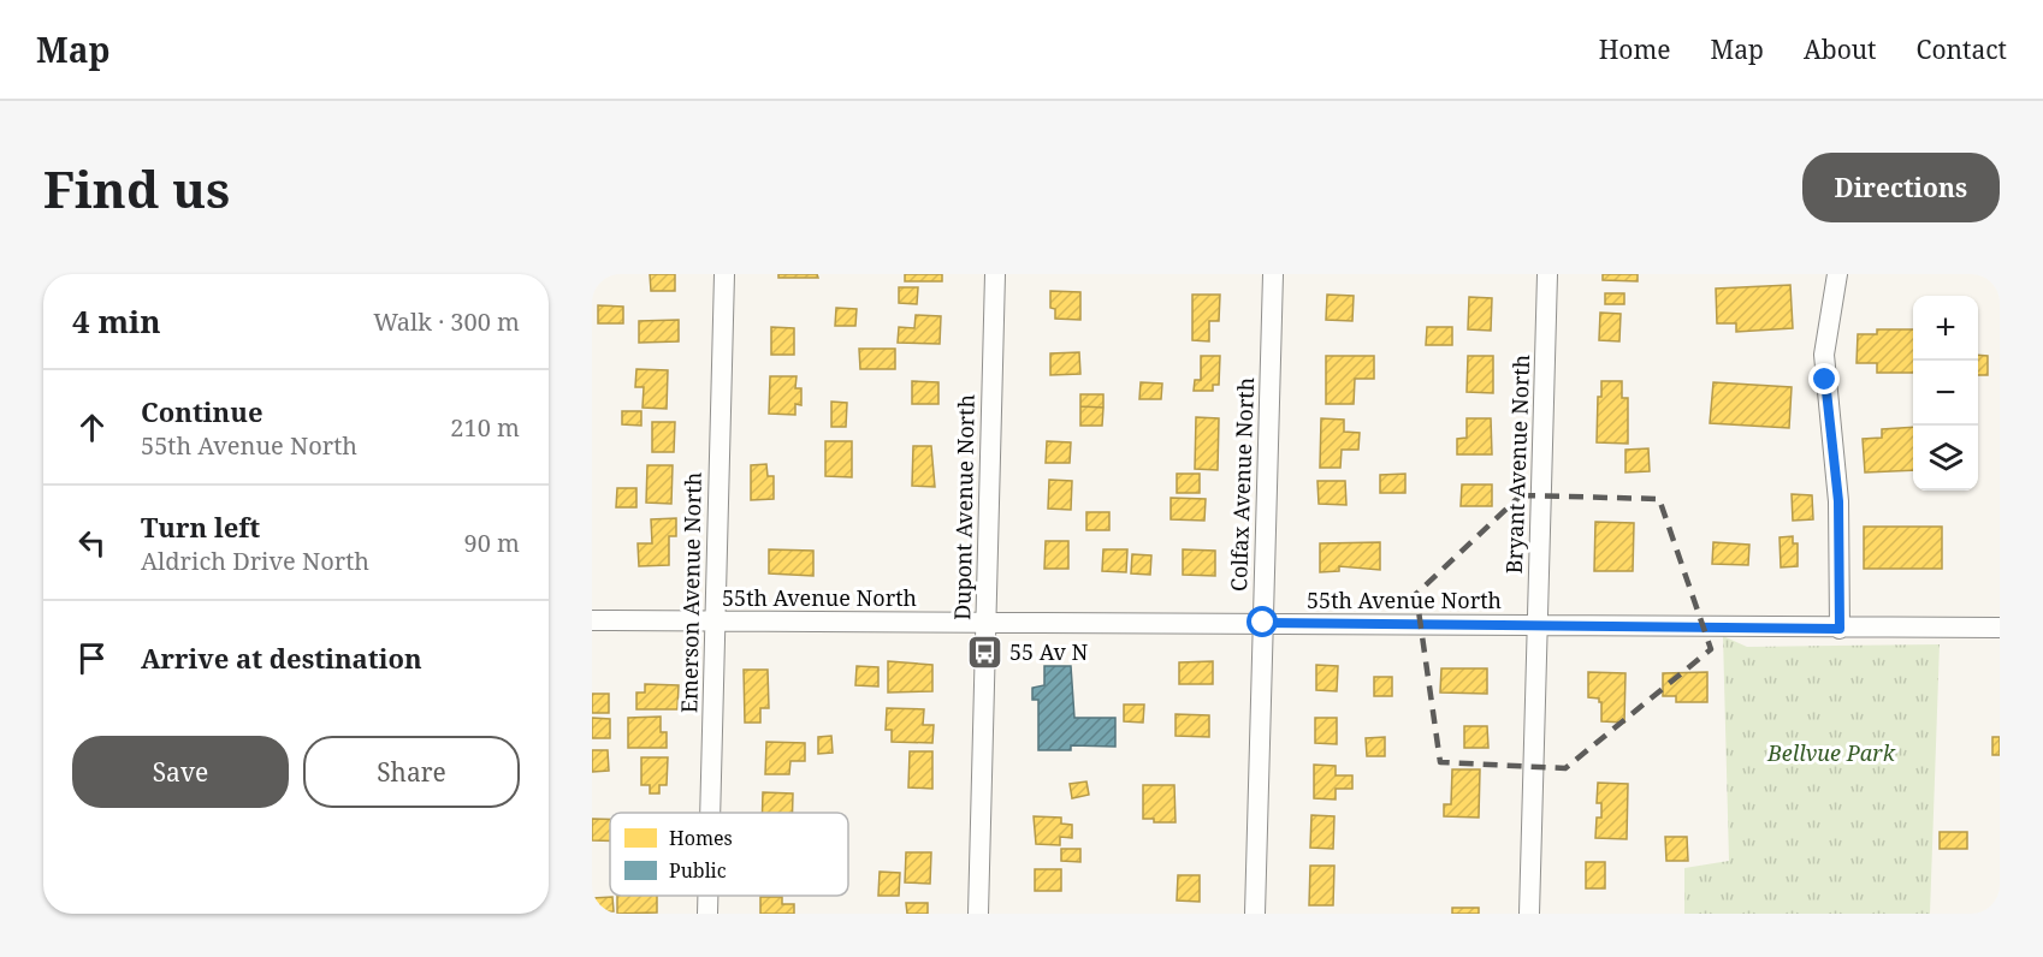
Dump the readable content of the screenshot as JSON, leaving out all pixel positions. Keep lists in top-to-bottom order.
{
  "streets": {
    "street": [
      "Bryant Avenue North",
      "Colfax Avenue North",
      "Dupont Avenue North",
      "Emerson Avenue North",
      "55th Avenue North"
    ]
  },
  "crossings": [
    ["Bryant Avenue North", "55th Avenue North"],
    ["Colfax Avenue North", "55th Avenue North"],
    ["Dupont Avenue North", "55th Avenue North"],
    ["Emerson Avenue North", "55th Avenue North"]
  ],
  "parks": ["Bellvue Park"],
  "places": {
    "bus stop": ["55 Av N"]
  },
  "legend": ["Homes", "Public"],
  "page": {
    "header": "Map",
    "nav": [
      "Home",
      "Map",
      "About",
      "Contact"
    ],
    "buttons": [
      "Directions",
      ["Save", "Share"]
    ],
    "title": "Find us",
    "heading": ["4 min", "Walk · 300 m"],
    "map_buttons": ["+", "−"],
    "list": [
      ["Continue", "55th Avenue North", "210 m"],
      ["Turn left", "Aldrich Drive North", "90 m"],
      "Arrive at destination"
    ]
  }
}
